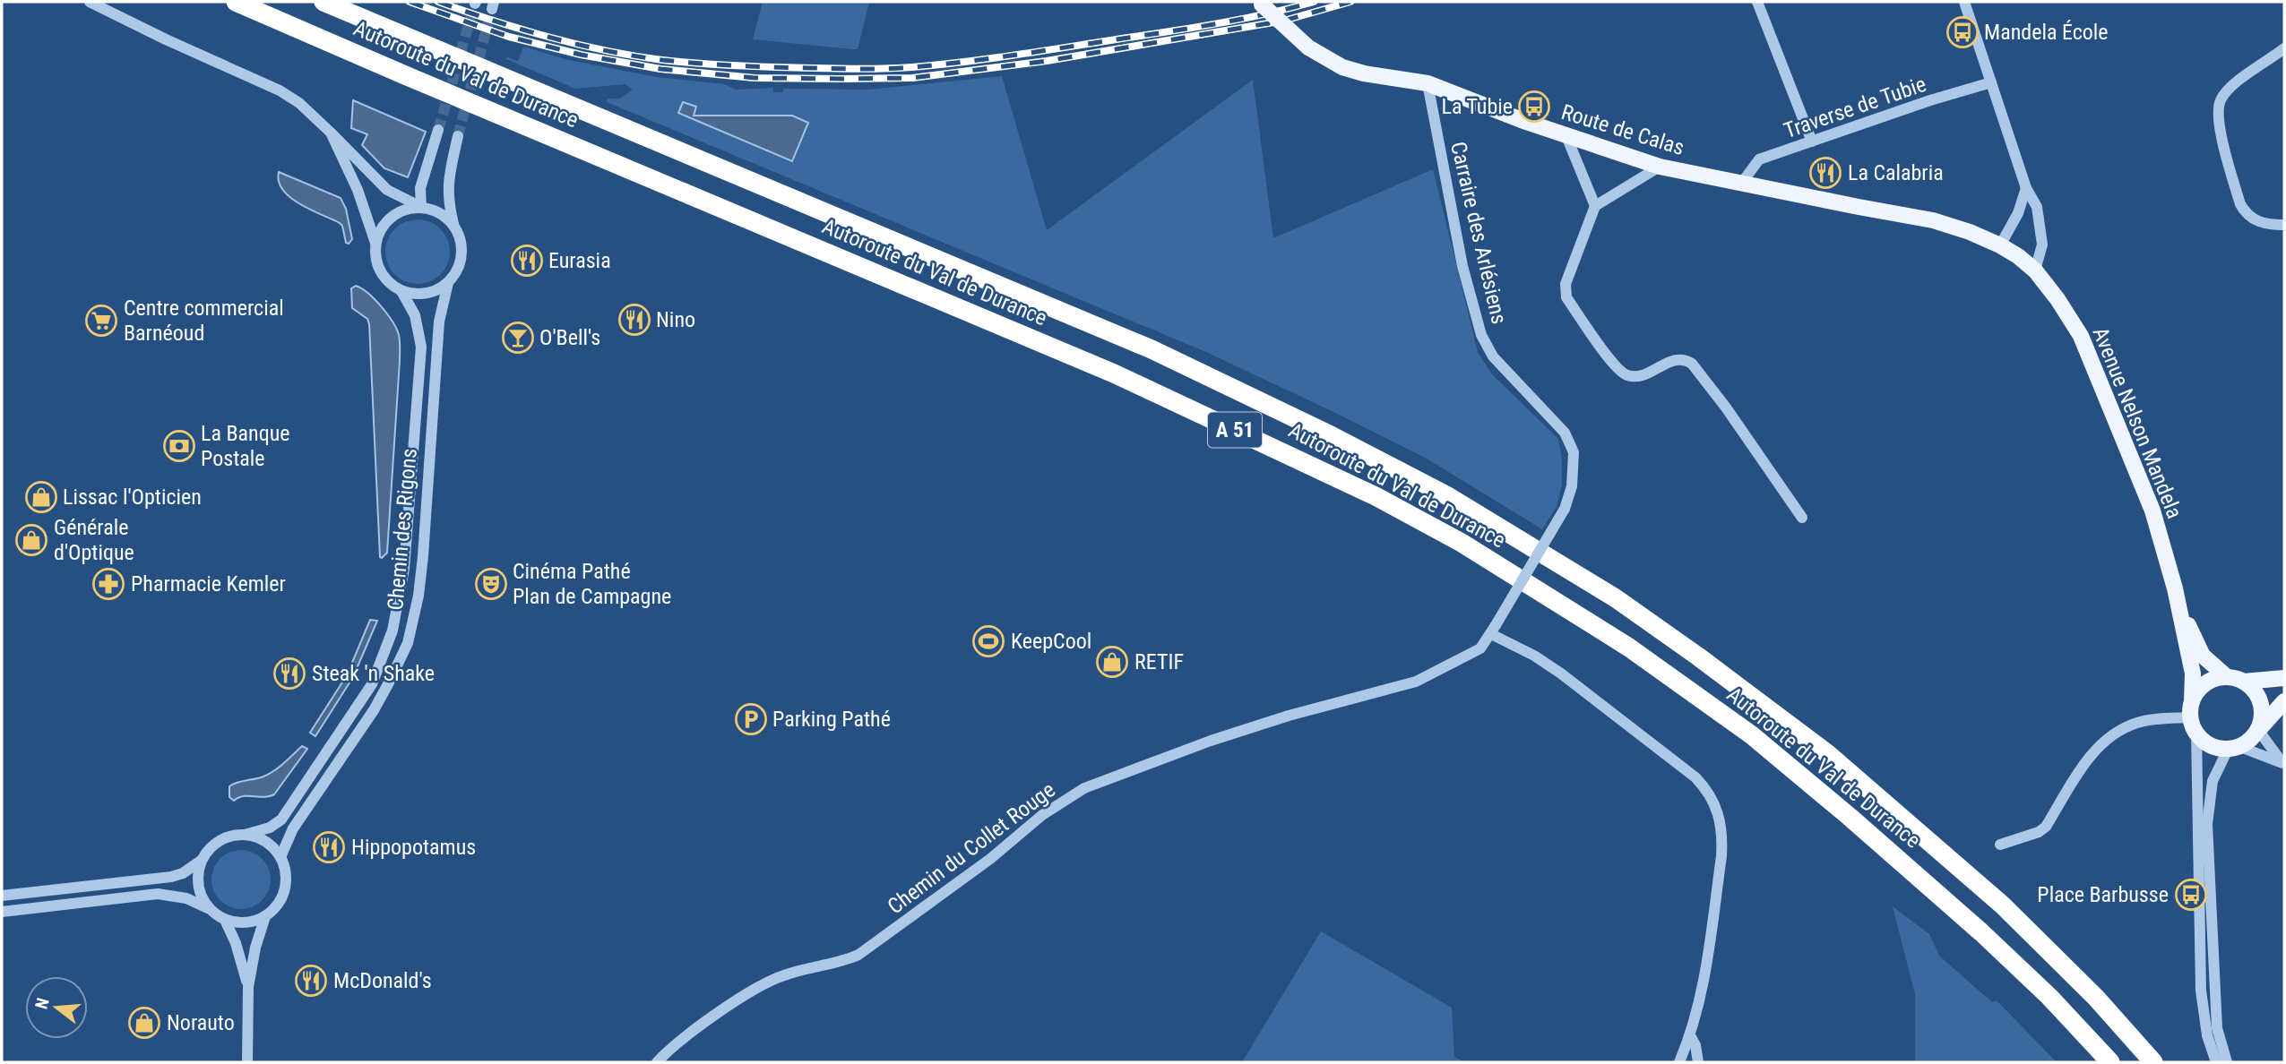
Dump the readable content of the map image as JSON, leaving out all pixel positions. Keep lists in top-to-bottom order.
{
  "streets": {
    "highway": ["Autoroute du Val de Durance", "A 51"],
    "main road": ["Route de Calas", "Avenue Nelson Mandela"],
    "street": [
      "Traverse de Tubie",
      "Carraire des Arlésiens",
      "Chemin des Rigons",
      "Chemin du Collet Rouge"
    ]
  },
  "crossings": [
    ["Traverse de Tubie", "Route de Calas"],
    ["Route de Calas", "Carraire des Arlésiens"],
    ["Route de Calas", "Avenue Nelson Mandela"],
    ["Carraire des Arlésiens", "Chemin du Collet Rouge"]
  ],
  "places": {
    "bus stop": ["Mandela École", "La Tubie", "Place Barbusse"],
    "restaurant": [
      "La Calabria",
      "Eurasia",
      "Nino",
      "Steak 'n Shake",
      "Hippopotamus",
      "McDonald's"
    ],
    "supermarket": ["Centre commercial Barnéoud"],
    "bar": ["O'Bell's"],
    "bank": ["La Banque Postale"],
    "shop": [
      "Lissac l'Opticien",
      "Générale d'Optique",
      "RETIF",
      "Norauto"
    ],
    "pharmacy": ["Pharmacie Kemler"],
    "theatre": ["Cinéma Pathé Plan de Campagne"],
    "sports": ["KeepCool"],
    "parking": ["Parking Pathé"]
  },
  "north": "left"
}
